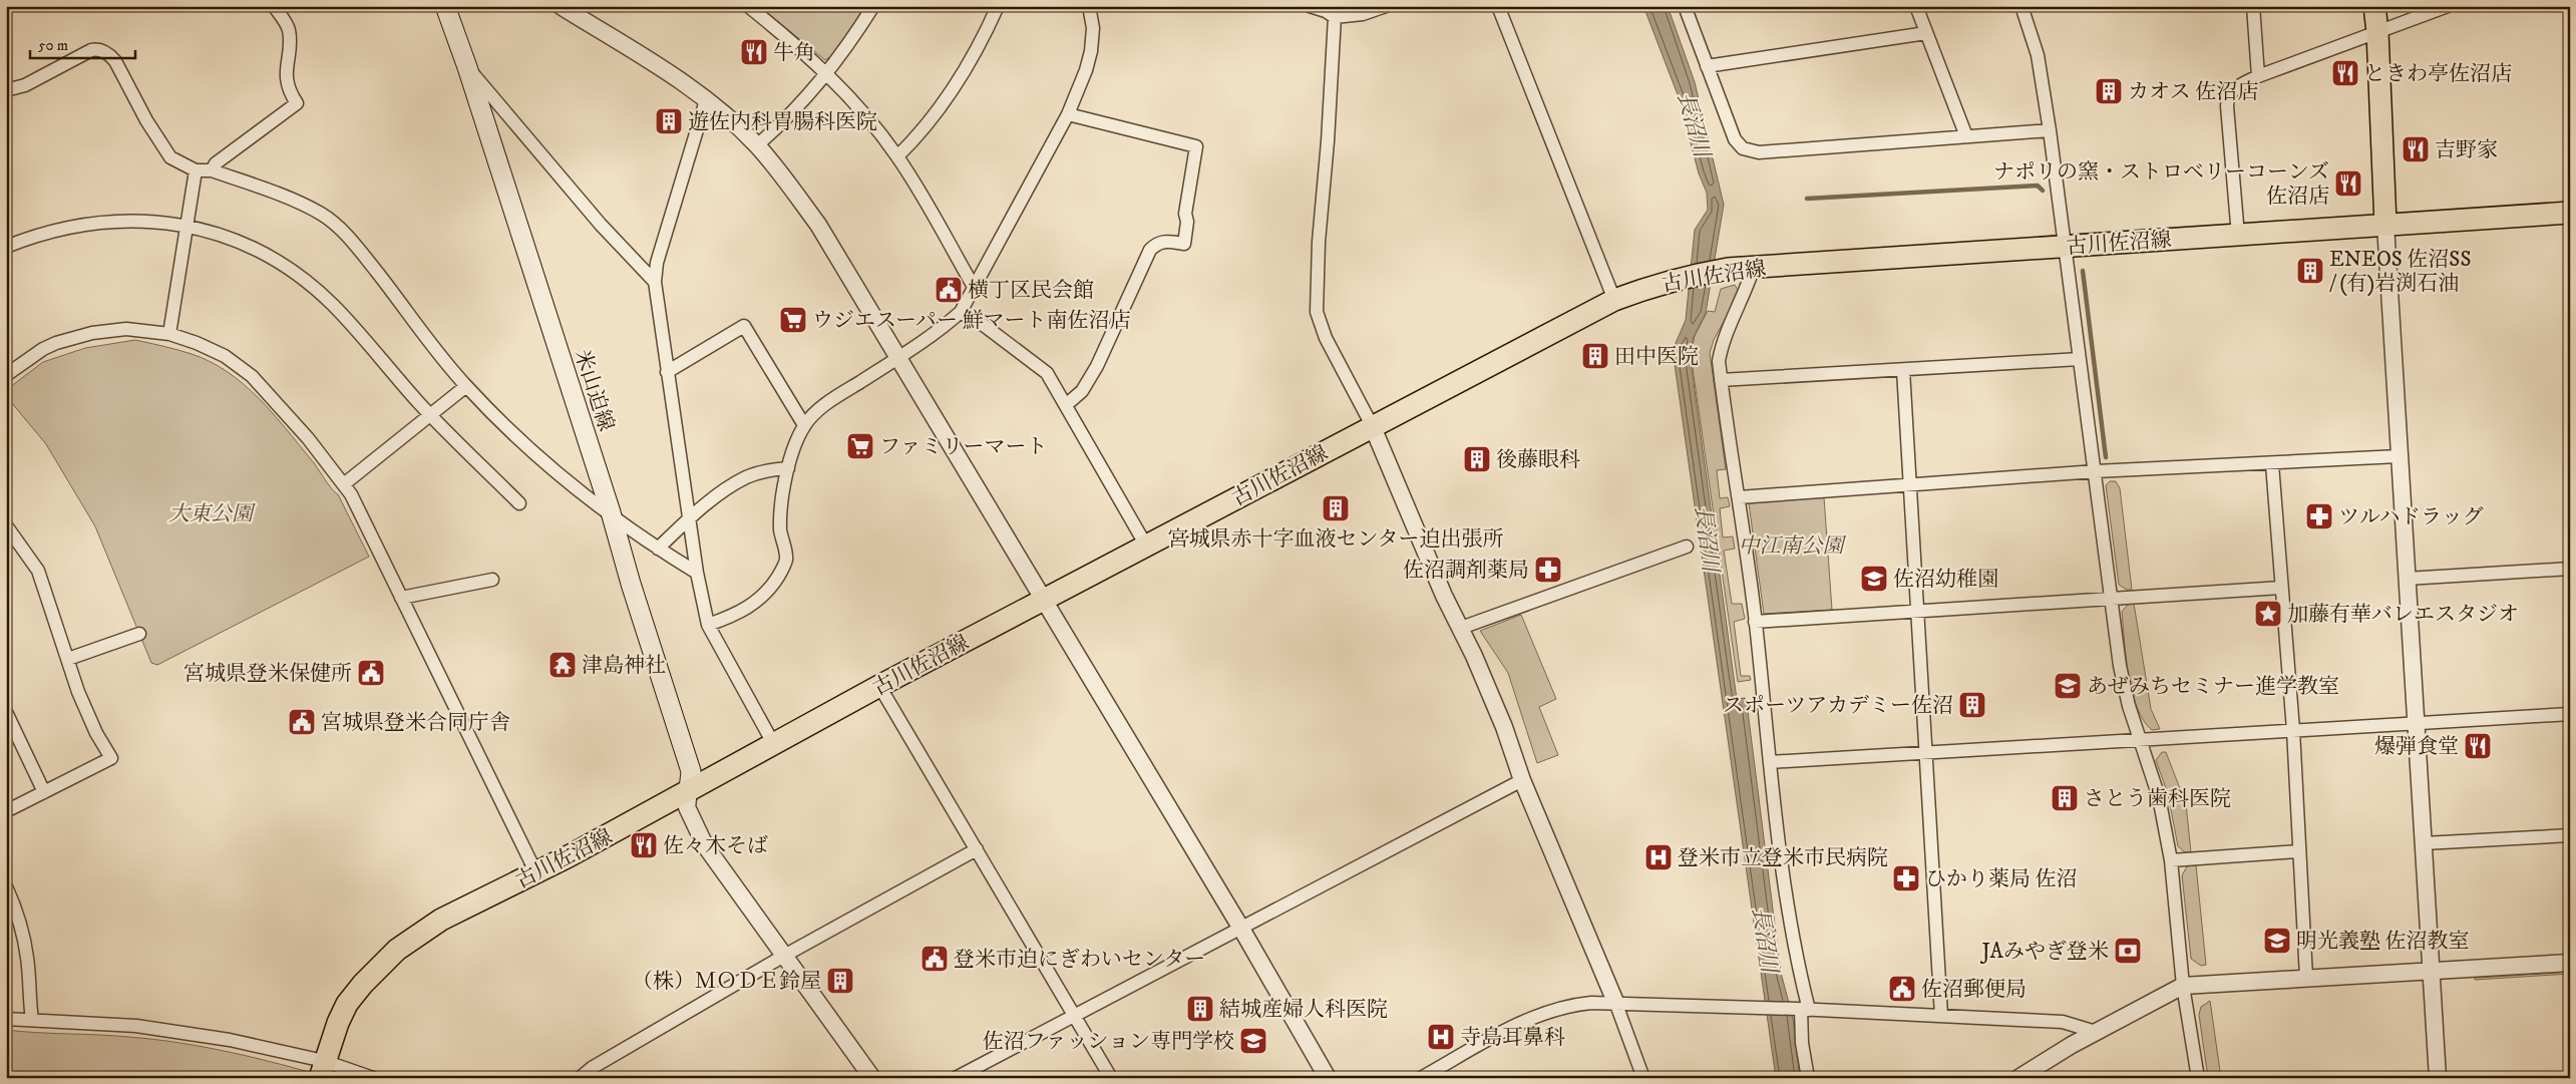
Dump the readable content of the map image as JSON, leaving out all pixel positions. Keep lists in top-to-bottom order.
{
  "streets": {
    "main road": ["古川佐沼線", "米山迫線"]
  },
  "crossings": [
    ["古川佐沼線", "米山迫線"]
  ],
  "water": ["長沼川"],
  "parks": ["大東公園", "中江南公園"],
  "places": {
    "restaurant": [
      "牛角",
      "ときわ亭佐沼店",
      "吉野家",
      "ナポリの窯・ストロベリーコーンズ 佐沼店",
      "爆弾食堂",
      "佐々木そば"
    ],
    "building": [
      "カオス 佐沼店",
      "遊佐内科胃腸科医院",
      "ENEOS 佐沼SS / (有)岩渕石油",
      "田中医院",
      "後藤眼科",
      "宮城県赤十字血液センター迫出張所",
      "スポーツアカデミー佐沼",
      "さとう歯科医院",
      "（株）ＭＯＤＥ鈴屋",
      "結城産婦人科医院"
    ],
    "public building": [
      "横丁区民会館",
      "宮城県登米保健所",
      "宮城県登米合同庁舎",
      "登米市迫にぎわいセンター",
      "佐沼郵便局"
    ],
    "supermarket": ["ウジエスーパー 鮮マート南佐沼店", "ファミリーマート"],
    "pharmacy": ["ツルハドラッグ", "佐沼調剤薬局", "ひかり薬局 佐沼"],
    "school or university": [
      "佐沼幼稚園",
      "あぜみちセミナー進学教室",
      "明光義塾 佐沼教室",
      "佐沼ファッション専門学校"
    ],
    "place": ["加藤有華バレエスタジオ"],
    "temple": ["津島神社"],
    "hospital": ["登米市立登米市民病院", "寺島耳鼻科"],
    "bank": ["JAみやぎ登米"]
  },
  "scale_bar": "50 m"
}
